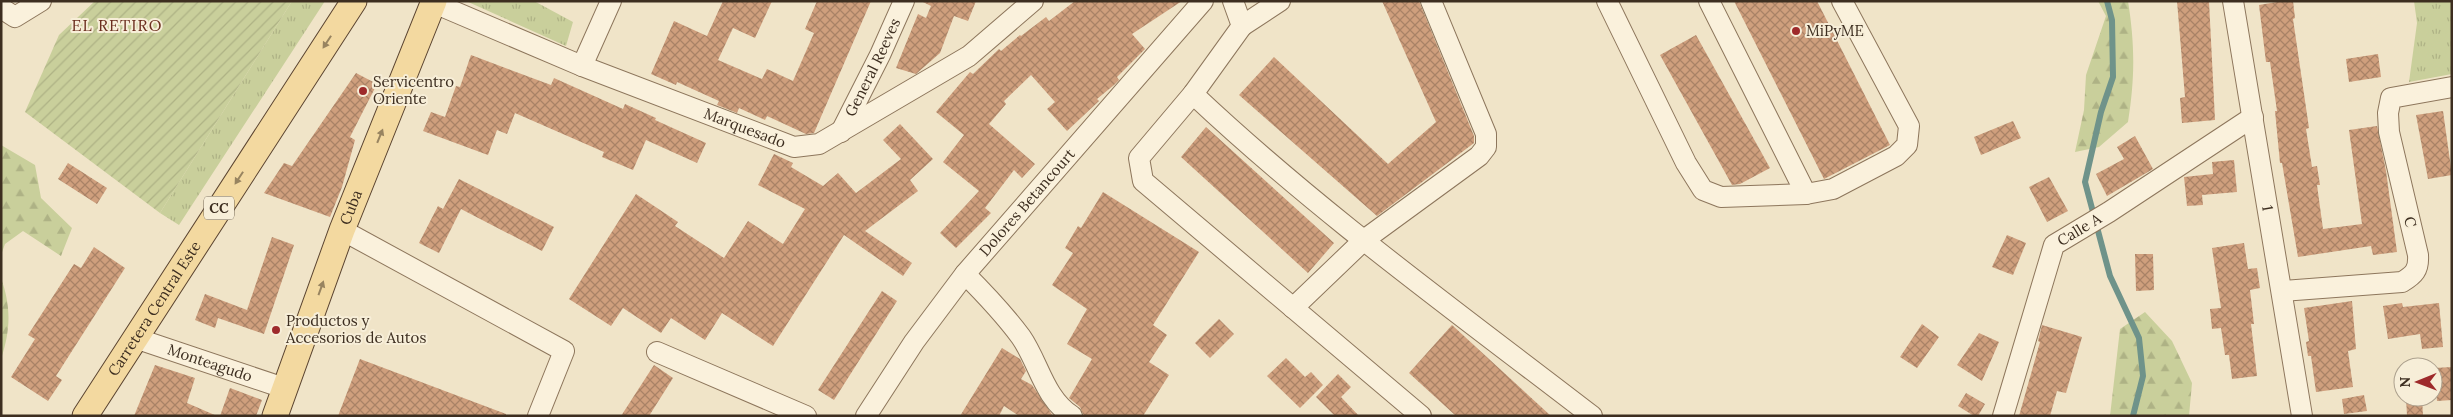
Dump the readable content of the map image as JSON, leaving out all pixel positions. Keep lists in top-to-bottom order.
{
  "streets": {
    "main road": ["Cuba", "CC", "Carretera Central Este"],
    "street": [
      "General Reeves",
      "Marquesado",
      "Dolores Betancourt",
      "1",
      "C",
      "Calle A",
      "Monteagudo"
    ]
  },
  "crossings": [
    ["General Reeves", "Marquesado"],
    ["Marquesado", "Cuba"],
    ["Cuba", "Monteagudo"],
    ["1", "C"],
    ["1", "Calle A"],
    ["Carretera Central Este", "Monteagudo"]
  ],
  "one_way": ["Cuba", "Carretera Central Este"],
  "districts": ["EL RETIRO"],
  "places": ["MiPyME", "Servicentro Oriente", "Productos y Accesorios de Autos"],
  "north": "left"
}
